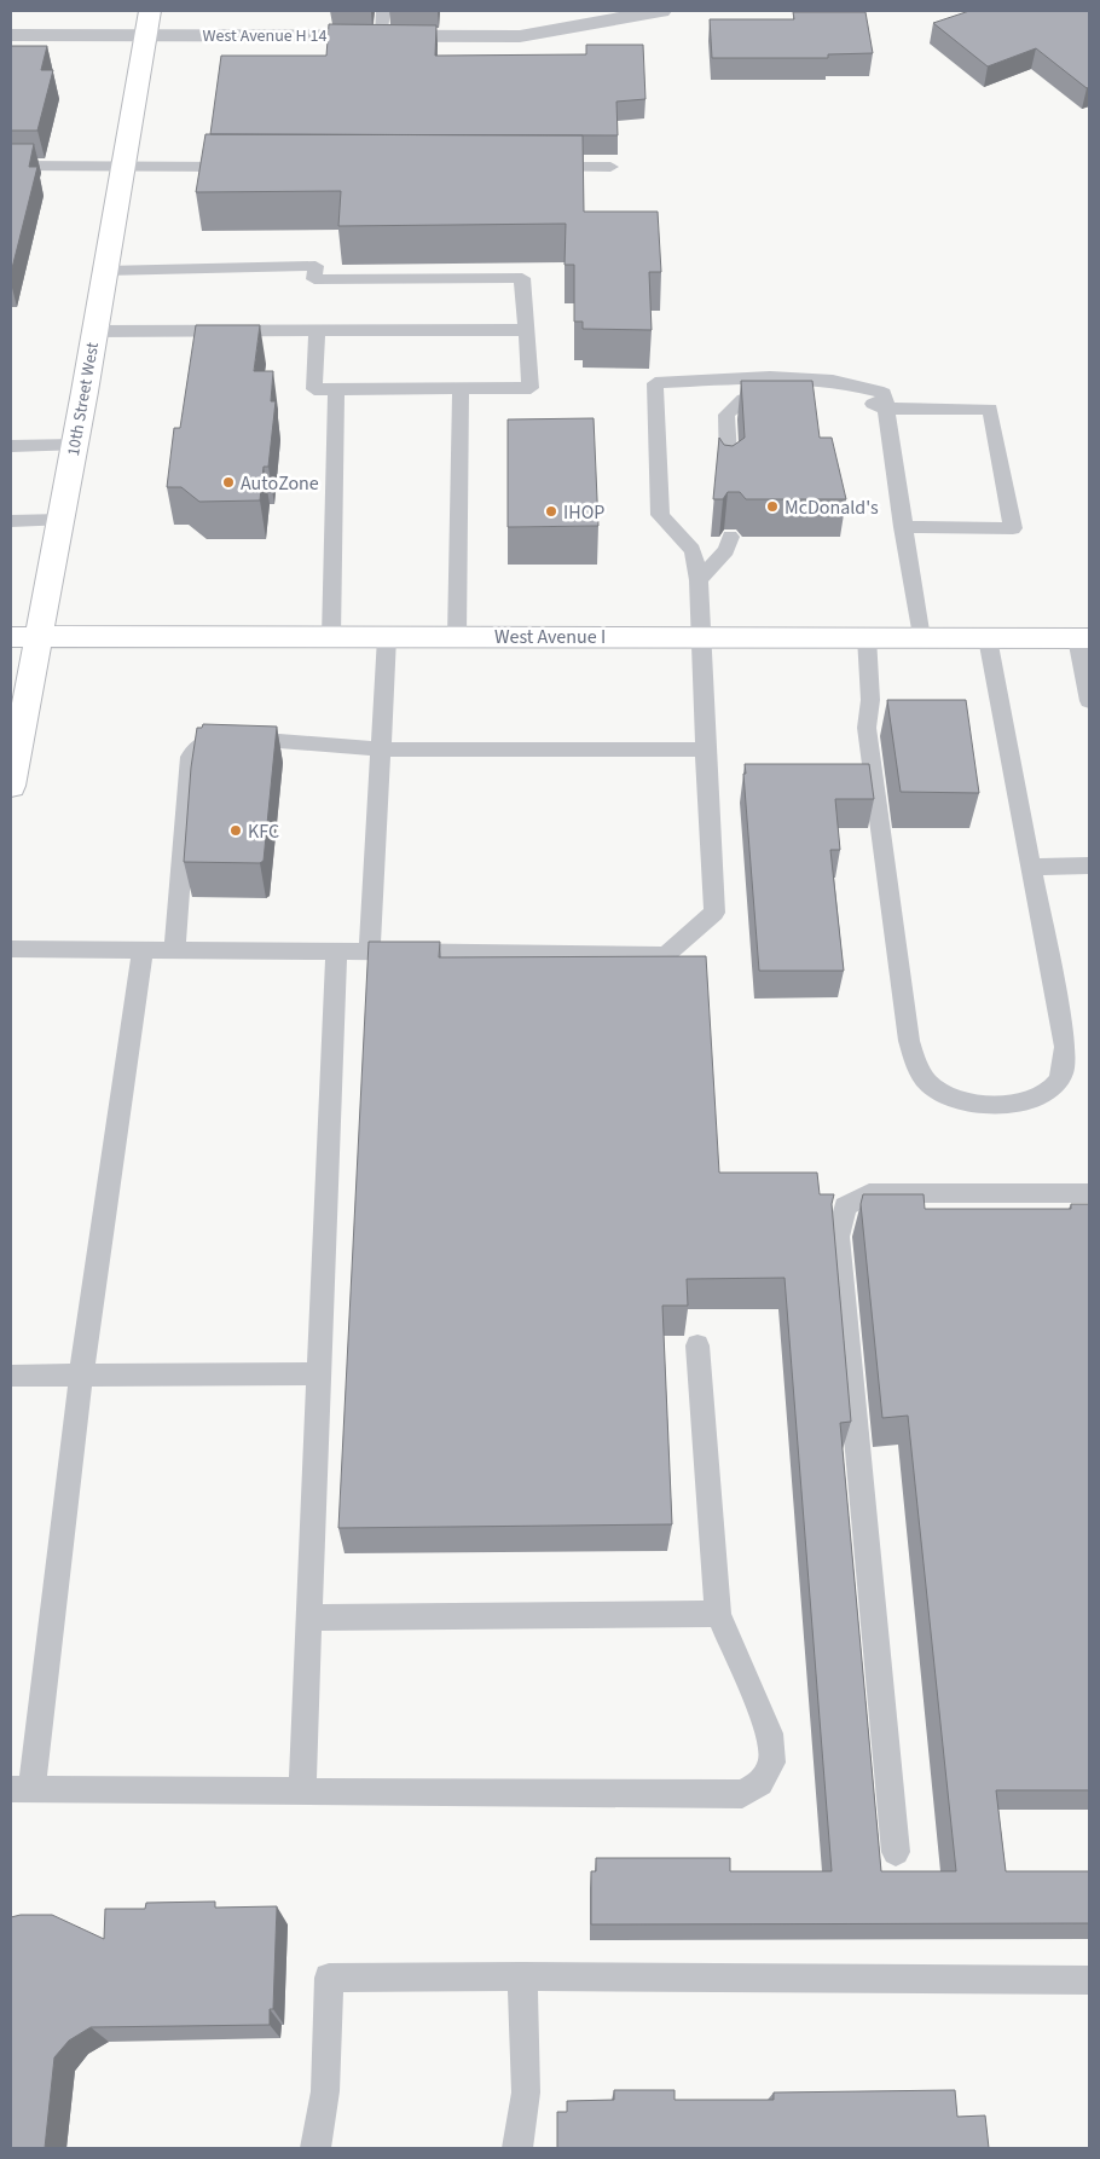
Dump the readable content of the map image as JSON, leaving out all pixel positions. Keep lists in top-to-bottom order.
{
  "streets": {
    "main road": ["10th Street West", "West Avenue I"],
    "street": ["West Avenue H 14"]
  },
  "crossings": [
    ["West Avenue H 14", "10th Street West"],
    ["10th Street West", "West Avenue I"]
  ],
  "places": [
    "AutoZone",
    "McDonald's",
    "IHOP",
    "KFC"
  ]
}
